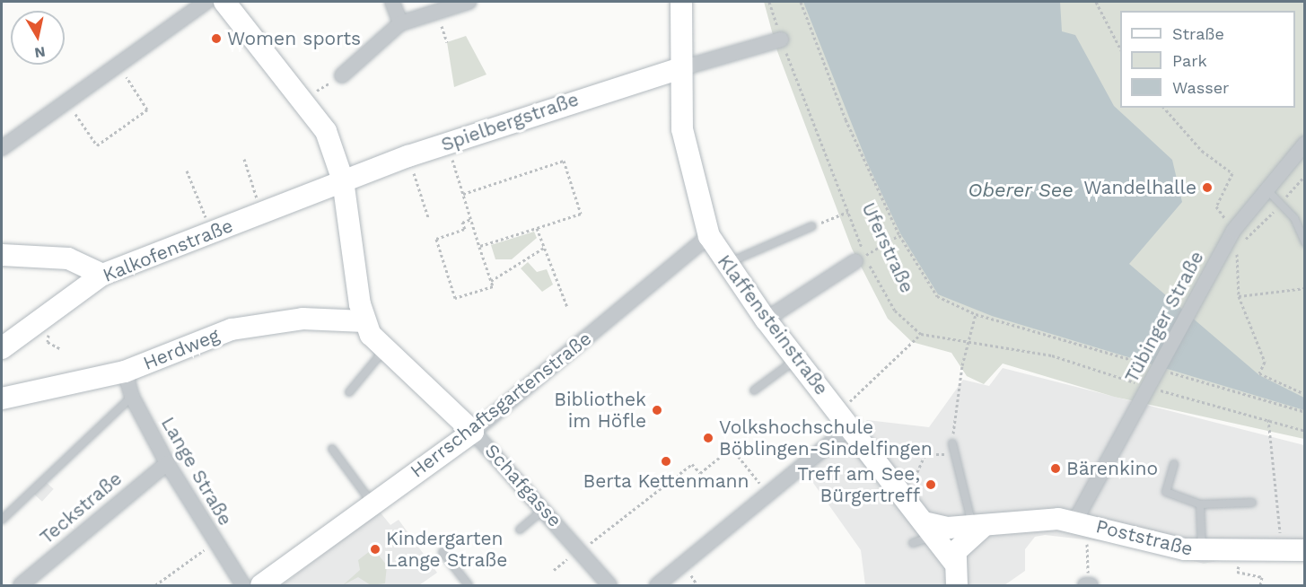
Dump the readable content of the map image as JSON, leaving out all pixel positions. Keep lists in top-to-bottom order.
{
  "streets": {
    "street": [
      "Spielbergstraße",
      "Kalkofenstraße",
      "Tübinger Straße",
      "Klaffensteinstraße",
      "Herdweg",
      "Herrschaftsgartenstraße",
      "Lange Straße",
      "Schafgasse",
      "Teckstraße",
      "Poststraße"
    ],
    "path": ["Uferstraße"]
  },
  "crossings": [
    ["Spielbergstraße", "Kalkofenstraße"],
    ["Spielbergstraße", "Klaffensteinstraße"],
    ["Tübinger Straße", "Poststraße"],
    ["Klaffensteinstraße", "Herrschaftsgartenstraße"],
    ["Klaffensteinstraße", "Poststraße"],
    ["Herdweg", "Lange Straße"],
    ["Herdweg", "Schafgasse"],
    ["Herrschaftsgartenstraße", "Schafgasse"],
    ["Lange Straße", "Teckstraße"]
  ],
  "water": ["Oberer See"],
  "places": [
    "Women sports",
    "Wandelhalle",
    "Bibliothek im Höfle",
    "Volkshochschule Böblingen-Sindelfingen",
    "Berta Kettenmann",
    "Bärenkino",
    "Treff am See, Bürgertreff",
    "Kindergarten Lange Straße"
  ],
  "legend": ["Straße", "Park", "Wasser"],
  "north": "bottom"
}
